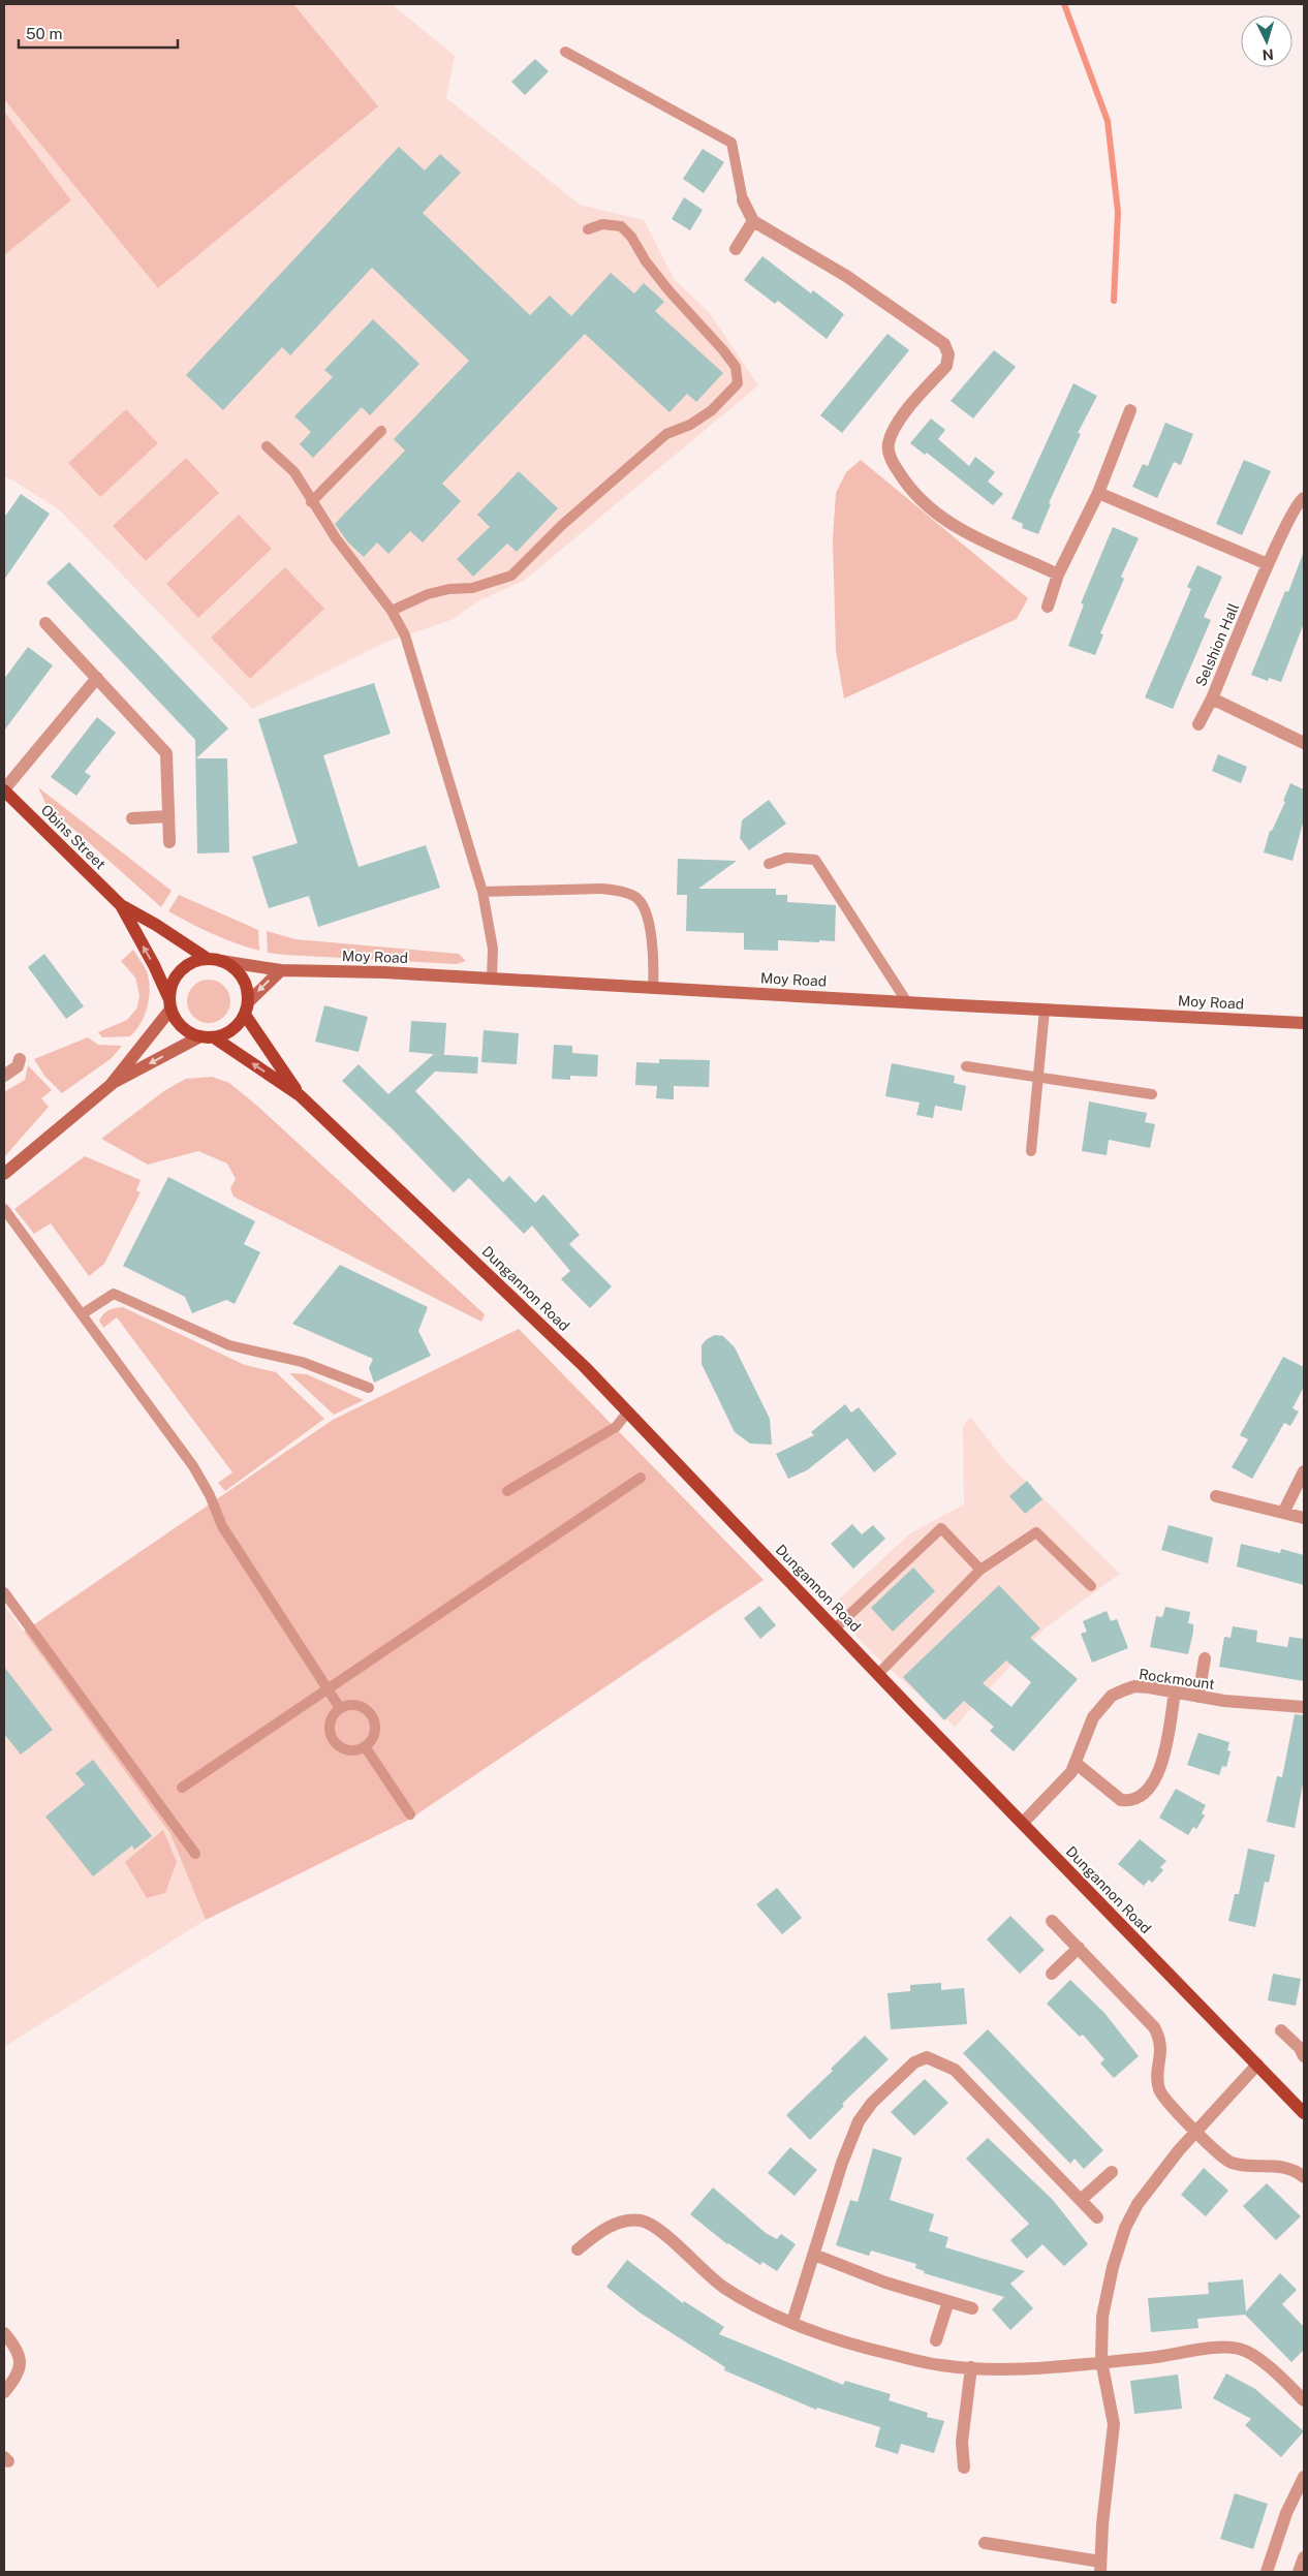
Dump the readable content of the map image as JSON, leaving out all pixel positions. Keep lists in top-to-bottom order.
{
  "streets": {
    "main road": ["Obins Street", "Moy Road", "Dungannon Road"],
    "street": ["Selshion Hall", "Rockmount"]
  },
  "crossings": [
    ["Obins Street", "Moy Road"],
    ["Obins Street", "Dungannon Road"],
    ["Moy Road", "Dungannon Road"],
    ["Dungannon Road", "Rockmount"]
  ],
  "scale_bar": "50 m",
  "north": "bottom"
}
